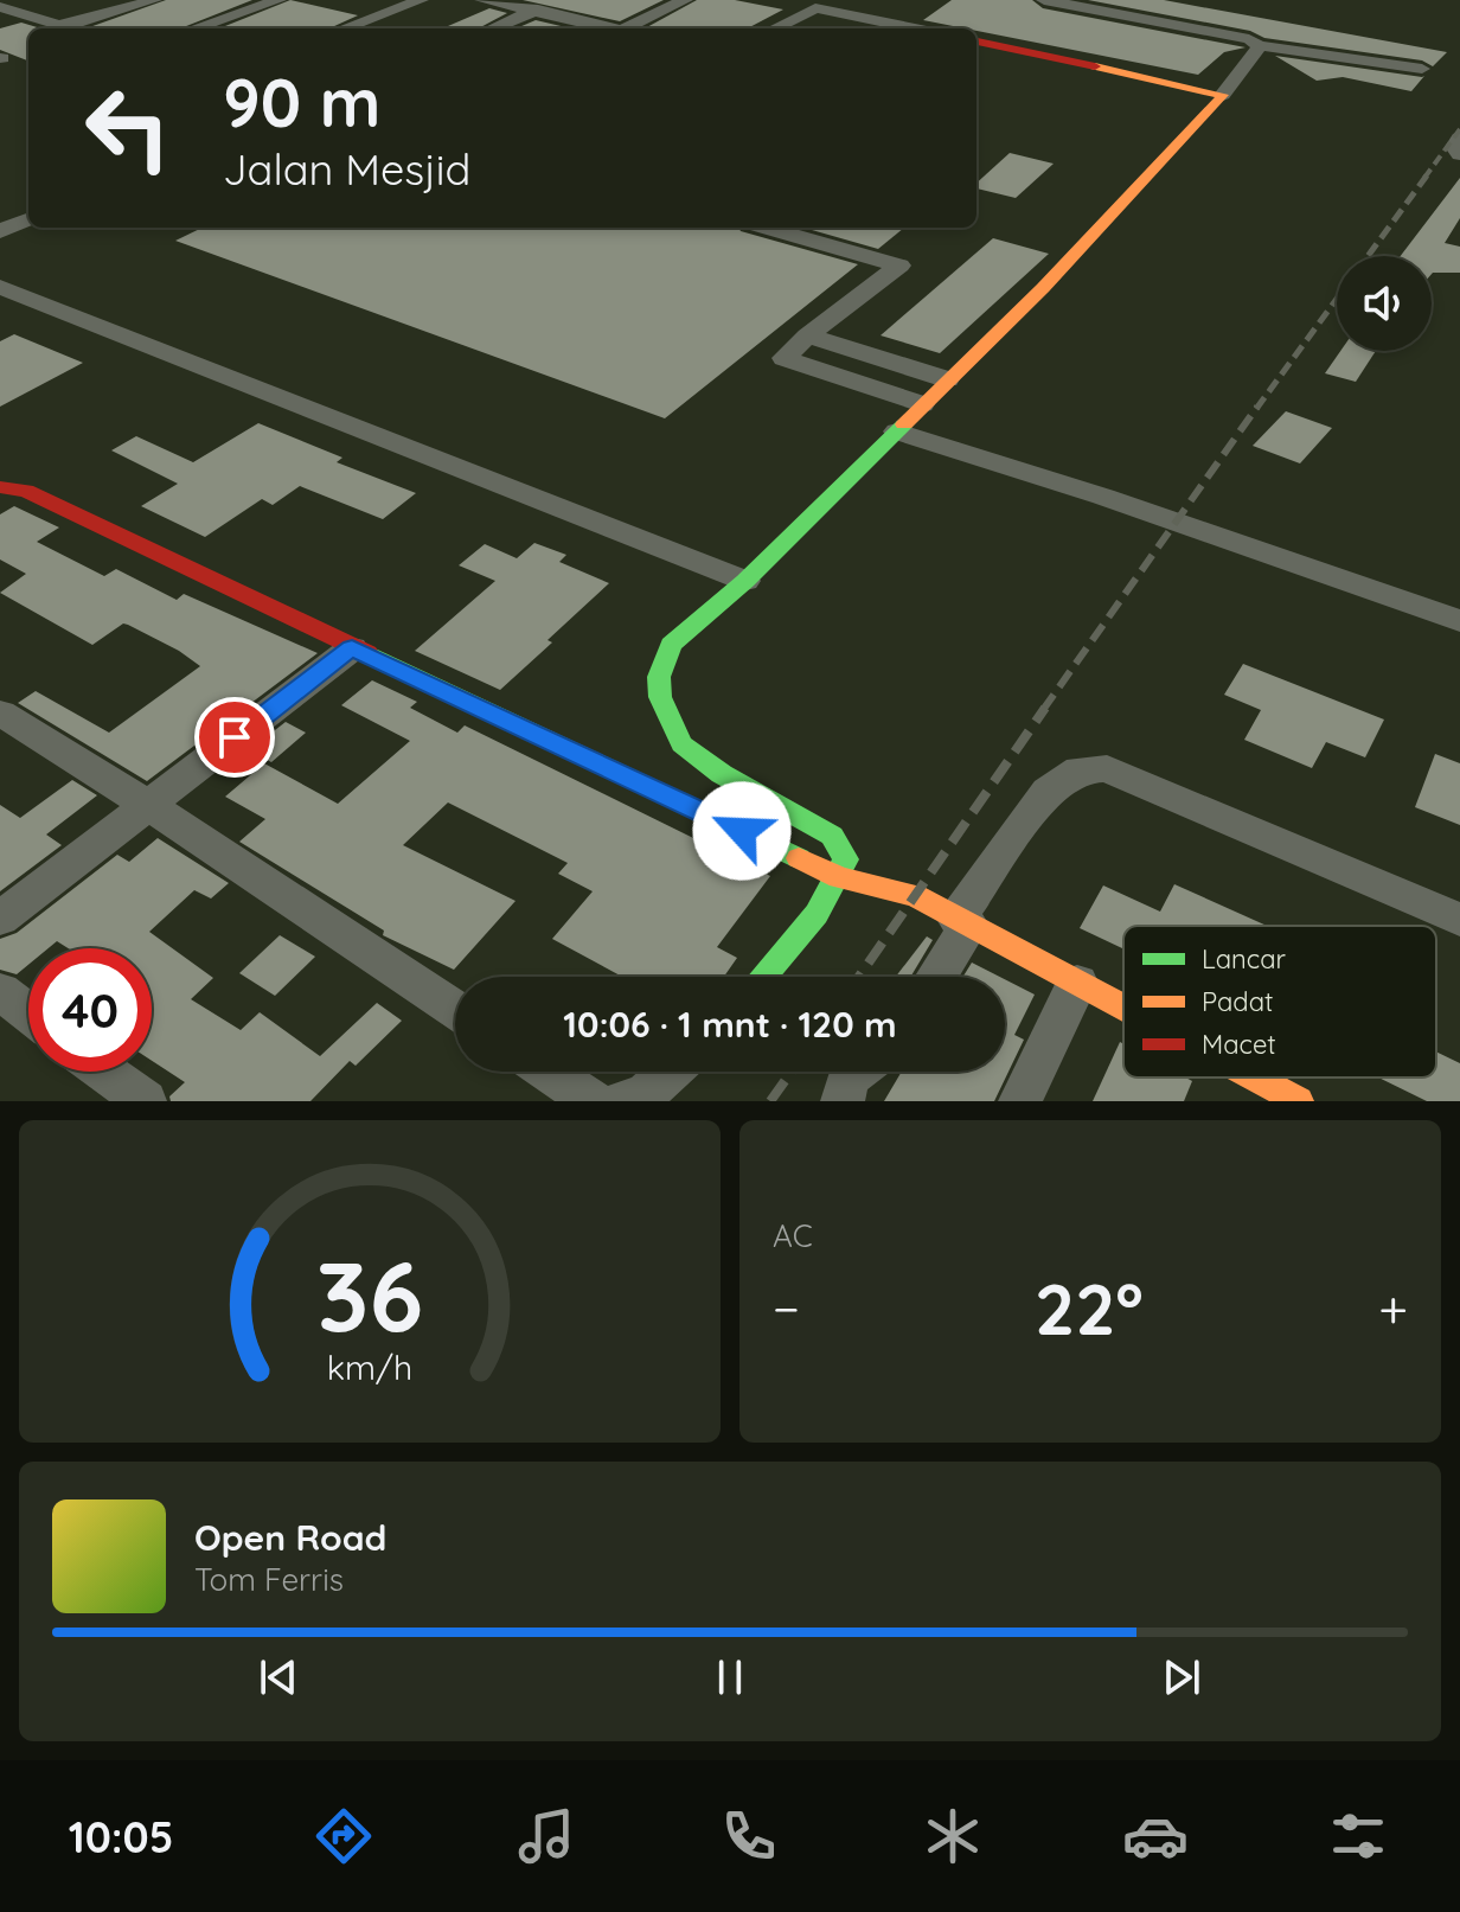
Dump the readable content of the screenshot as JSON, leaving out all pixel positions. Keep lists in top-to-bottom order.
{
  "legend": ["Lancar", "Padat", "Macet"],
  "page": {
    "turn": ["90 m", "Jalan Mesjid"],
    "limit": "40",
    "trip": "10:06 · 1 mnt · 120 m",
    "tile": "AC",
    "heat": ["−", "22°", "+"],
    "song": ["Open Road", "Tom Ferris"],
    "tabs": "10:05",
    "gauge": ["36", "km/h"]
  }
}
